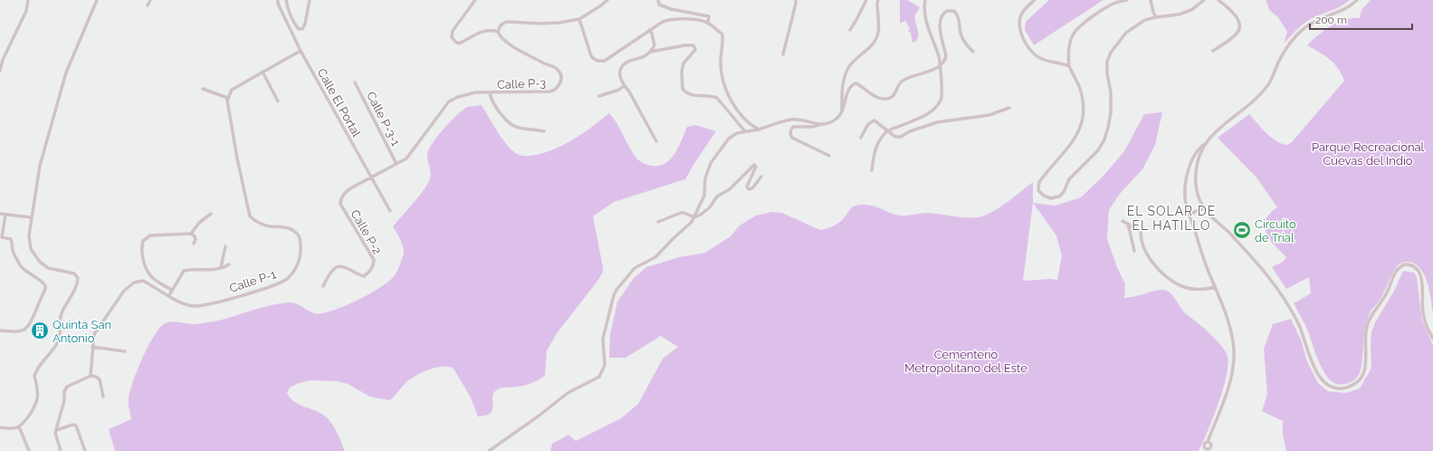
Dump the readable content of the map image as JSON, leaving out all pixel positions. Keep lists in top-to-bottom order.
{
  "streets": {
    "street": [
      "Calle P-3",
      "Calle El Portal",
      "Calle P-3-1",
      "Calle P-2",
      "Calle P-1"
    ]
  },
  "crossings": [
    ["Calle P-3", "Calle El Portal"],
    ["Calle P-3", "Calle P-3-1"],
    ["Calle P-3", "Calle P-2"],
    ["Calle El Portal", "Calle P-2"]
  ],
  "districts": ["EL SOLAR DE EL HATILLO"],
  "parks": ["Parque Recreacional Cuevas del Indio", "Cementerio Metropolitano del Este"],
  "places": {
    "sports": ["Circuito de Trial"],
    "building": ["Quinta San Antonio"]
  },
  "scale_bar": "200 m"
}
